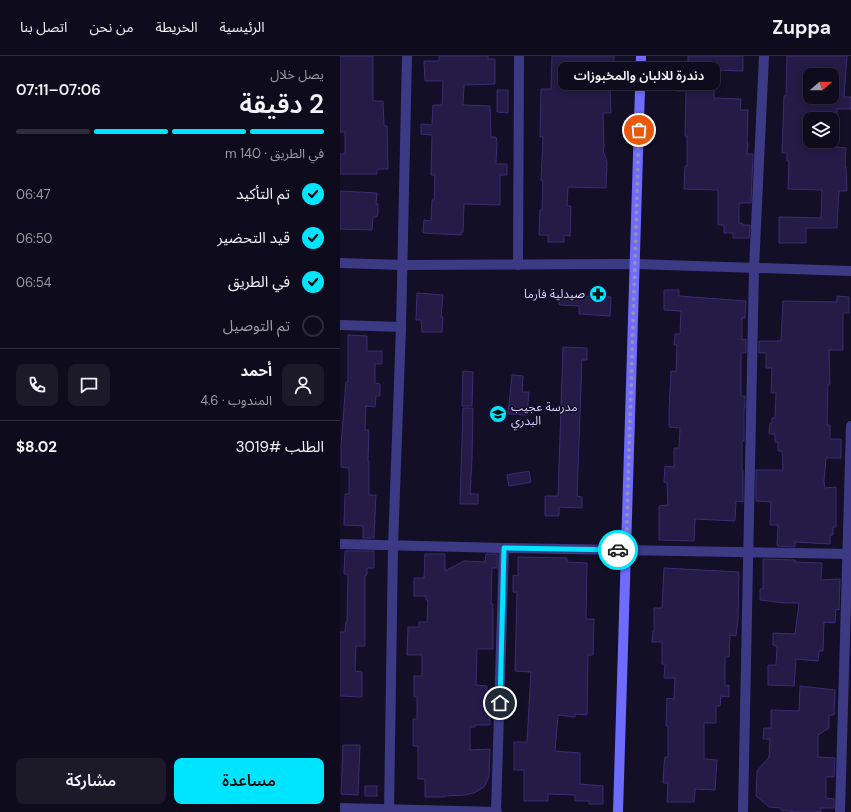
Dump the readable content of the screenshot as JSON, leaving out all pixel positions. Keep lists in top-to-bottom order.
{
  "places": {
    "other": ["دندرة للالبان والمخبوزات"],
    "pharmacy": ["صيدلية فارما"],
    "school or university": ["مدرسة عجيب البدري"]
  },
  "north": "right",
  "page": {
    "header": "Zuppa",
    "nav": [
      "الرئيسية",
      "الخريطة",
      "من نحن",
      "اتصل بنا"
    ],
    "heading": ["2 دقيقة", "يصل خلال", "07:06–07:11"],
    "panel": [
      "أحمد",
      "المندوب · 4.6",
      "الطلب #3019",
      "$8.02"
    ],
    "bubble": "دندرة للالبان والمخبوزات",
    "bar": "في الطريق · 140 m",
    "list": [
      ["تم التأكيد", "06:47"],
      ["قيد التحضير", "06:50"],
      ["في الطريق", "06:54"],
      "تم التوصيل"
    ],
    "buttons": ["مساعدة", "مشاركة"]
  }
}
